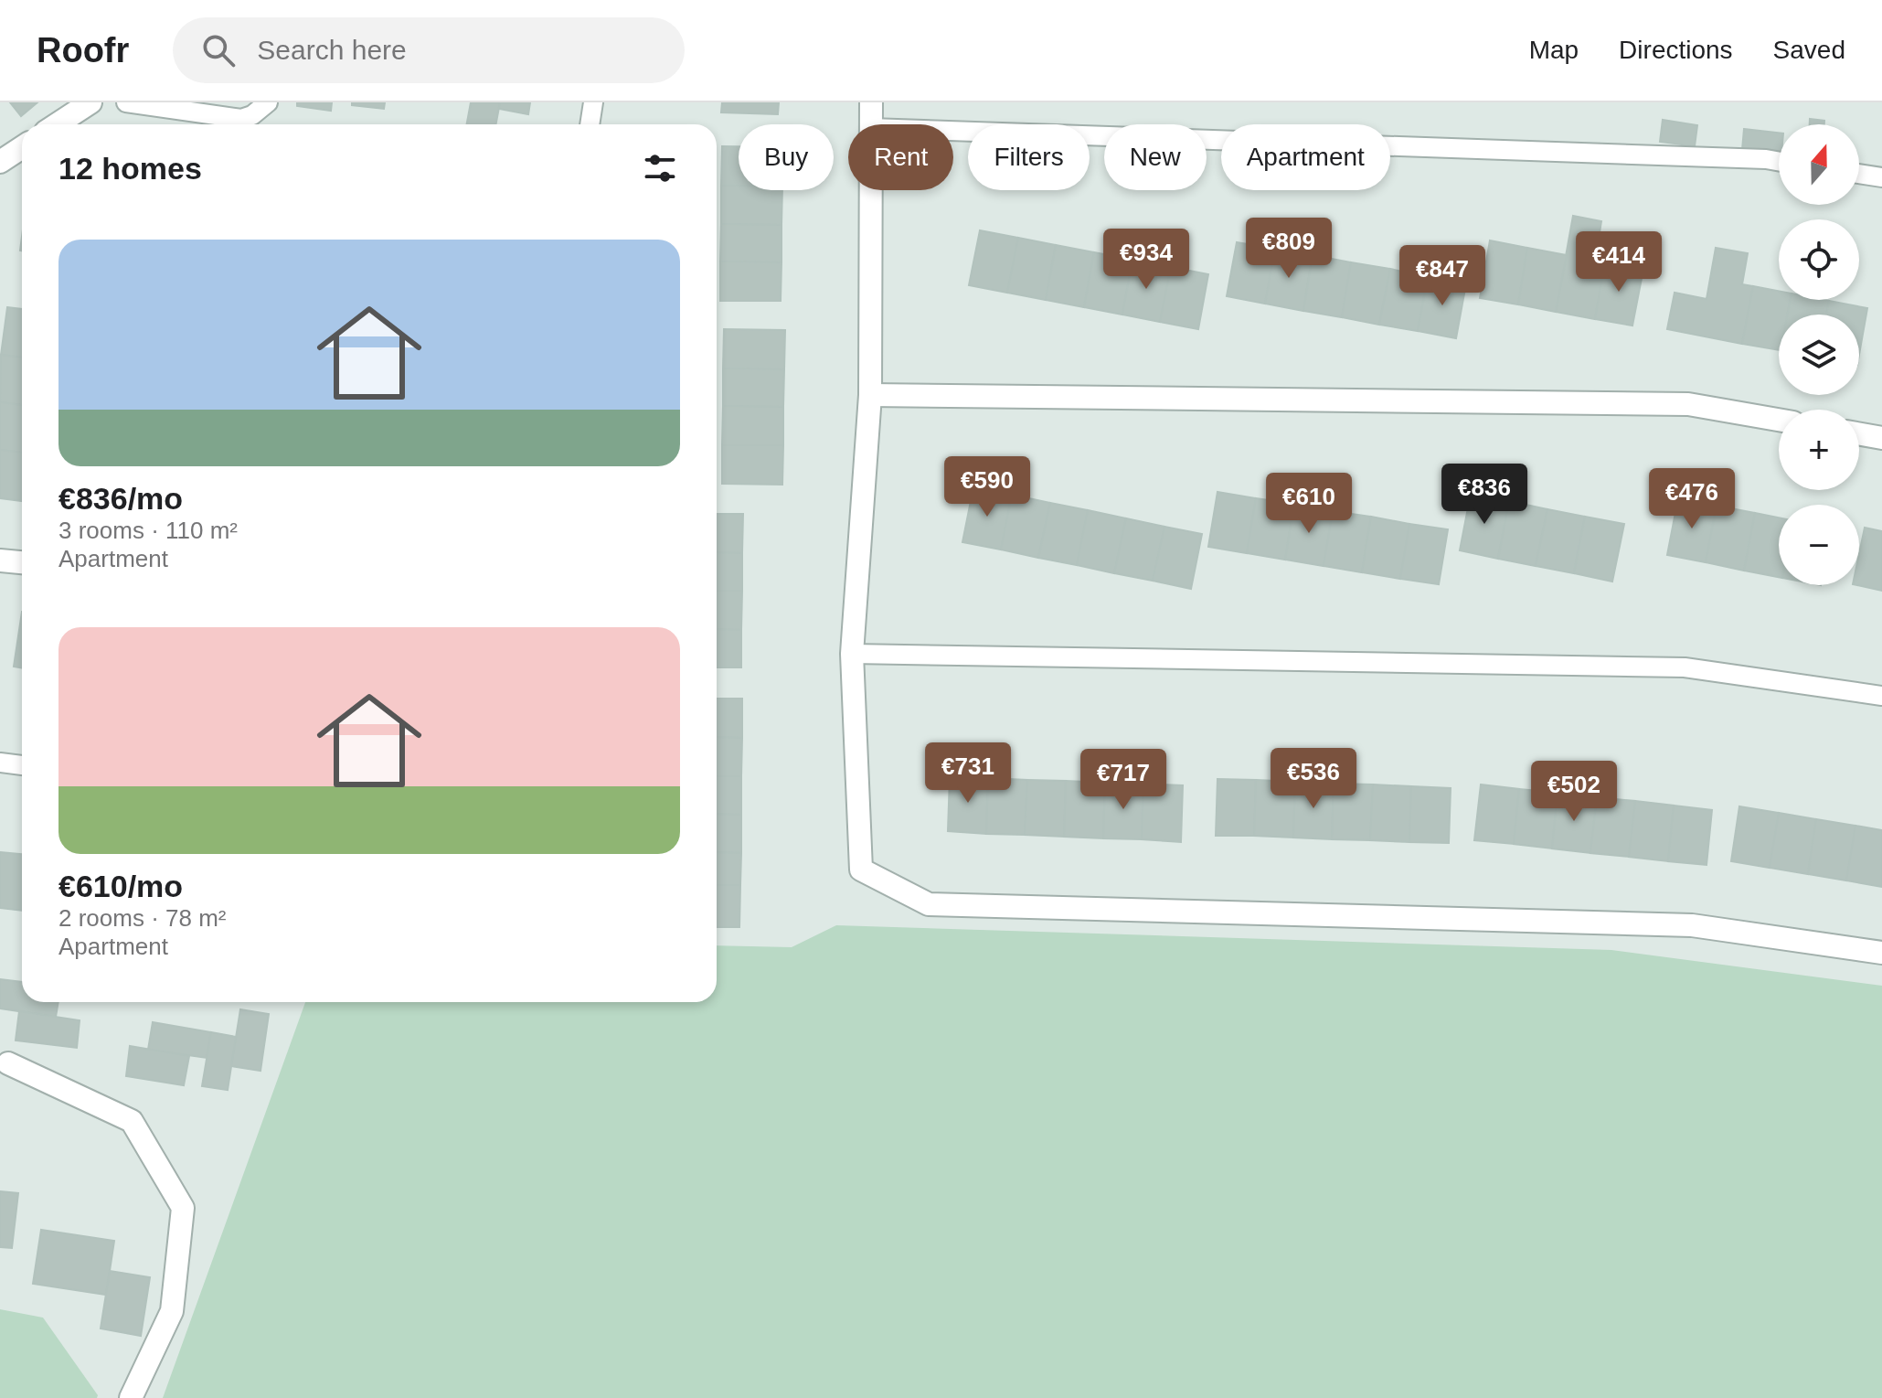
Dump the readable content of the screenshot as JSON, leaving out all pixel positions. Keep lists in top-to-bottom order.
{
  "north": "top",
  "page": {
    "header": "Roofr",
    "search": "Search here",
    "nav": ["Map", "Directions", "Saved"],
    "map_buttons": ["+", "−"],
    "chip": [
      "Buy",
      "Rent",
      "Filters",
      "New",
      "Apartment"
    ],
    "heading": "12 homes",
    "list": [
      {
        "name": "€836/mo",
        "note": "3 rooms · 110 m² · Apartment"
      },
      {
        "name": "€610/mo",
        "note": "2 rooms · 78 m² · Apartment"
      }
    ],
    "price": [
      "€809",
      "€934",
      "€414",
      "€847",
      "€590",
      "€836",
      "€476",
      "€610",
      "€731",
      "€536",
      "€717",
      "€502"
    ]
  }
}
